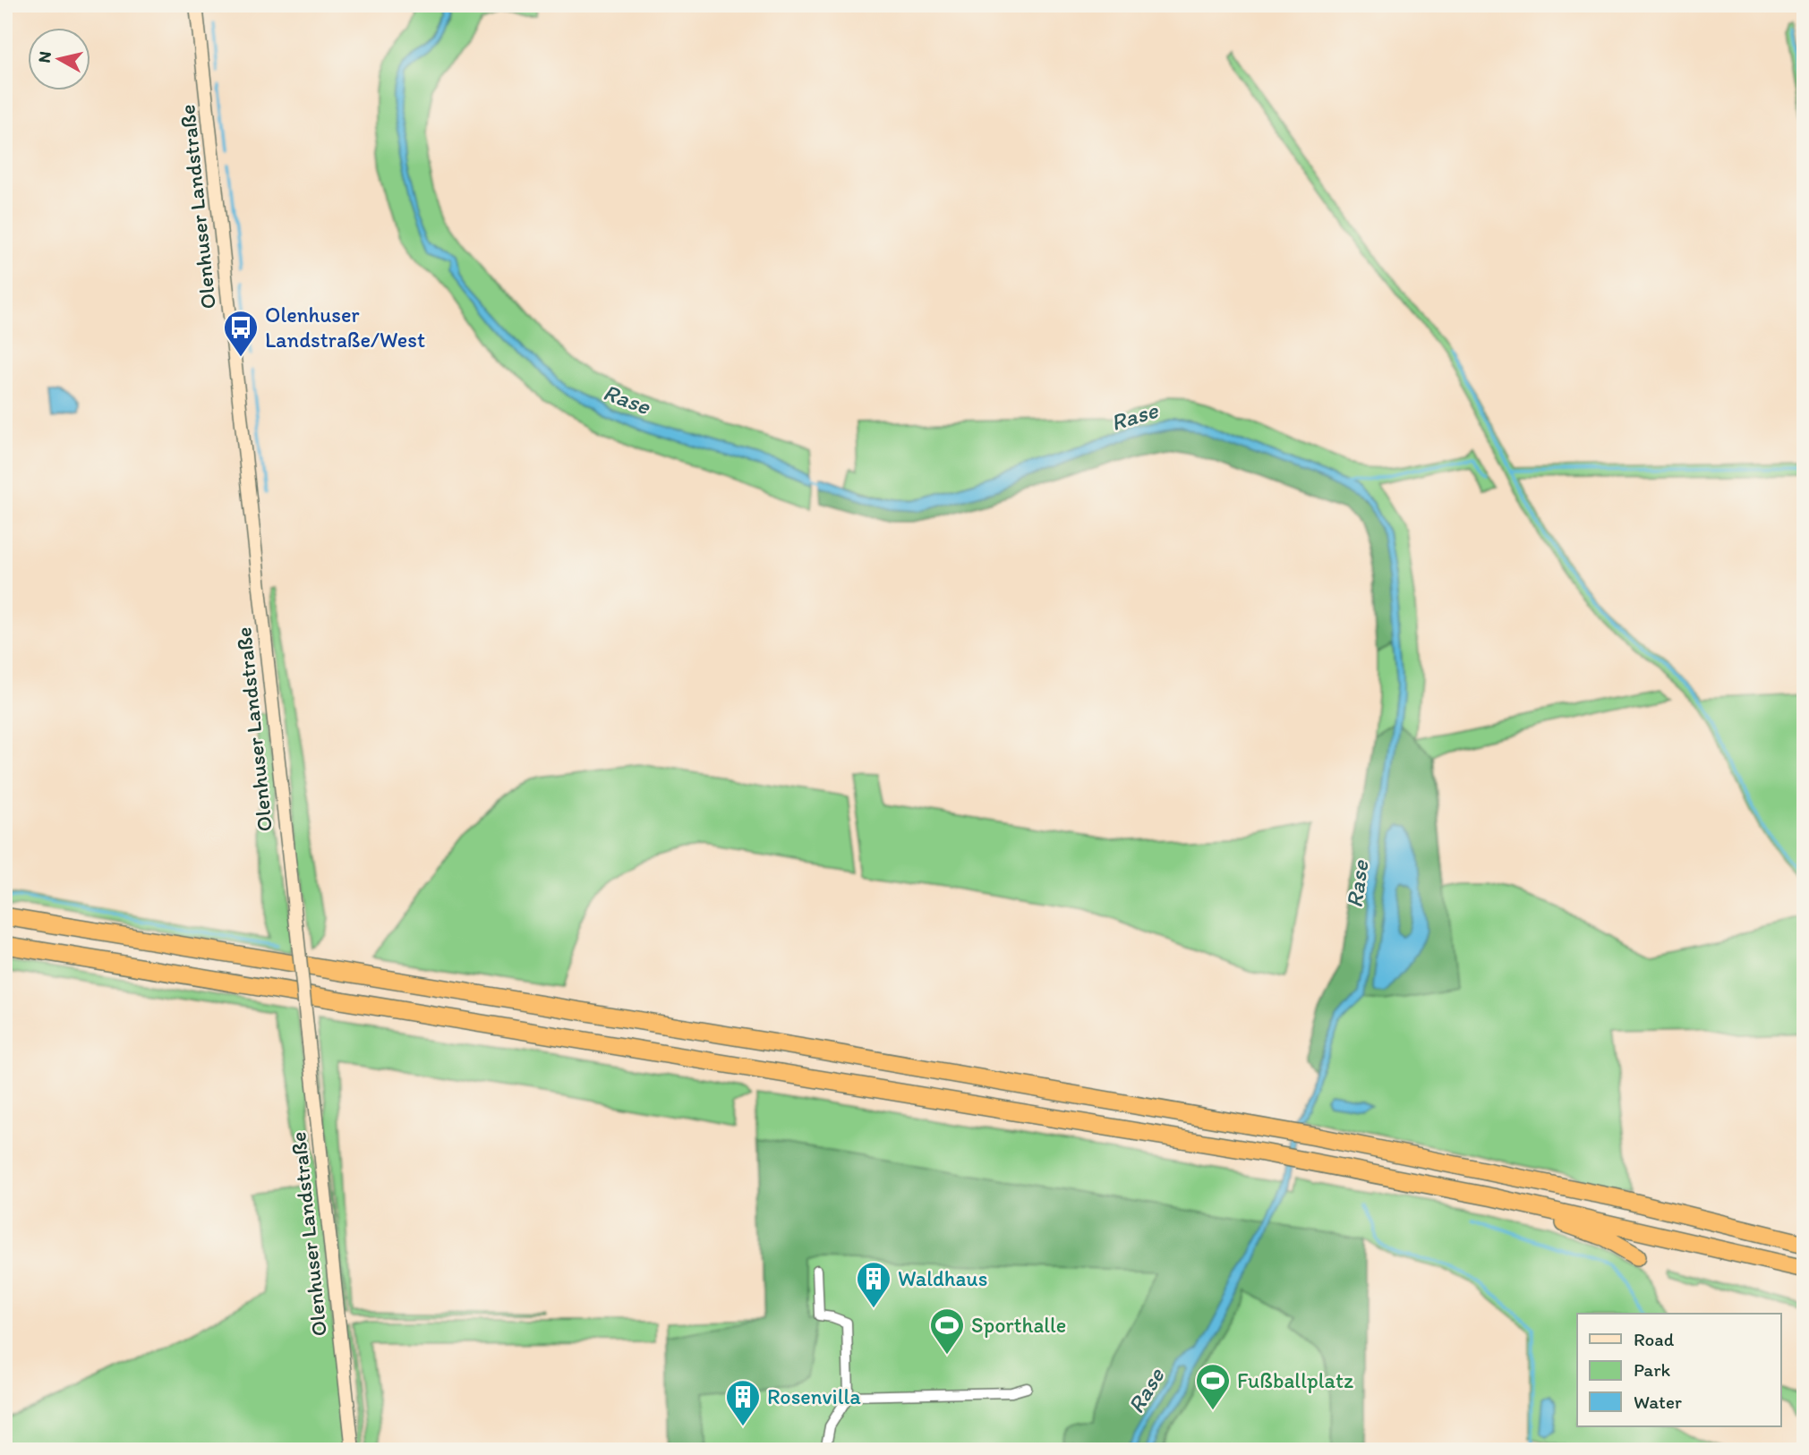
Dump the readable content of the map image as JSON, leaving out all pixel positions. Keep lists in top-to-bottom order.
{
  "streets": {
    "street": ["Olenhuser Landstraße"]
  },
  "water": ["Rase"],
  "places": {
    "bus stop": ["Olenhuser Landstraße/West"],
    "building": ["Waldhaus", "Rosenvilla"],
    "sports": ["Sporthalle", "Fußballplatz"]
  },
  "legend": ["Road", "Park", "Water"],
  "north": "left"
}
